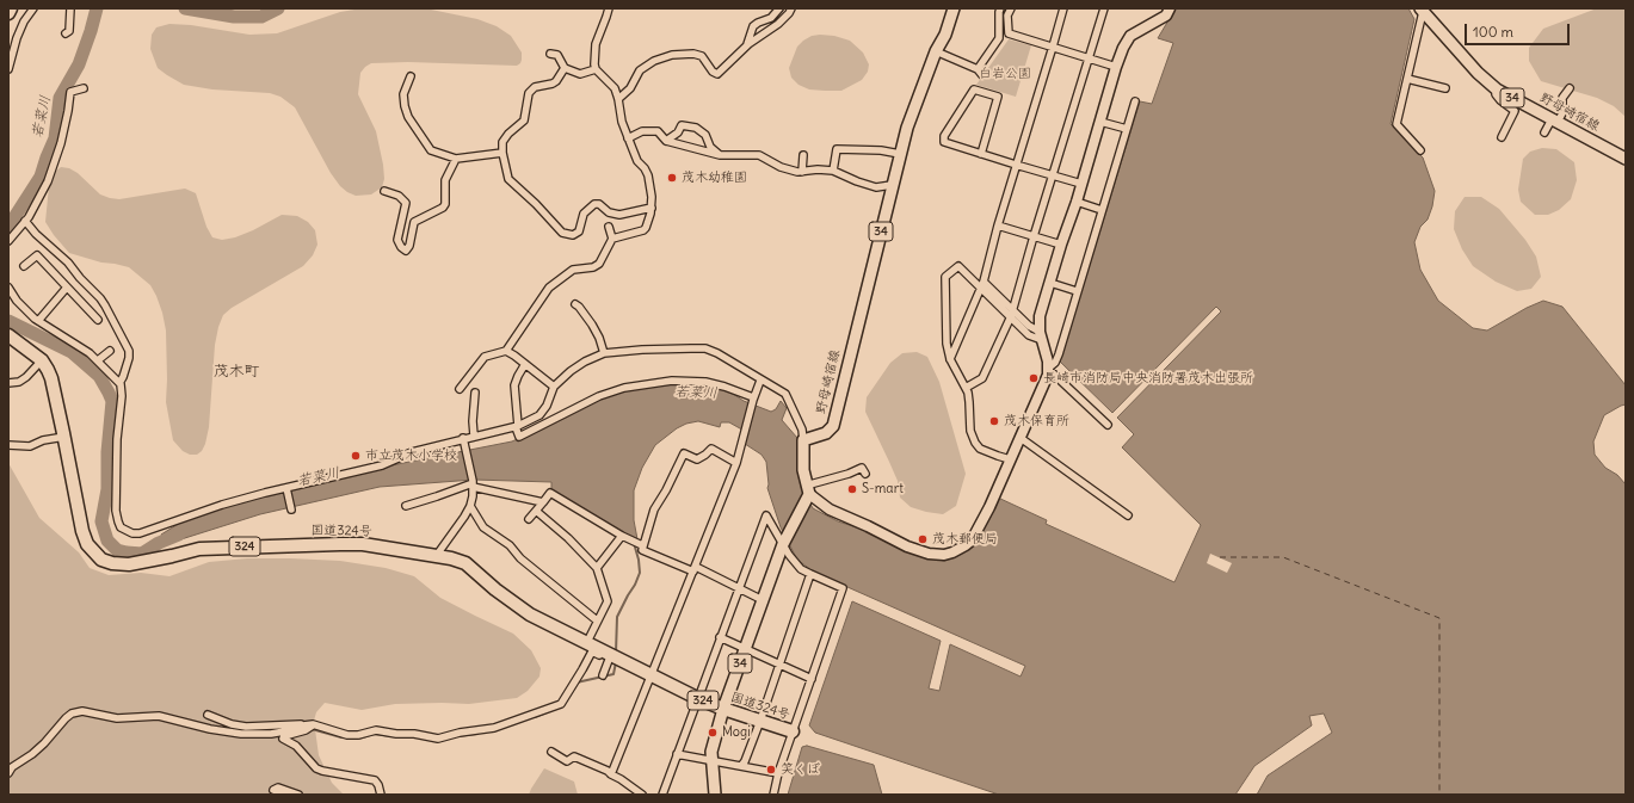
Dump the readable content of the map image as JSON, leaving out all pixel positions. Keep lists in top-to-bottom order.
{
  "streets": {
    "highway": ["国道324号", "324"],
    "main road": ["34", "野母崎宿線"]
  },
  "crossings": [
    ["34", "国道324号"]
  ],
  "districts": ["茂木町"],
  "water": ["若菜川"],
  "parks": ["白岩公園"],
  "places": [
    "茂木幼稚園",
    "長崎市消防局中央消防署茂木出張所",
    "茂木保育所",
    "市立茂木小学校",
    "S-mart",
    "茂木郵便局",
    "Mogi",
    "笑くぼ"
  ],
  "scale_bar": "100 m"
}
